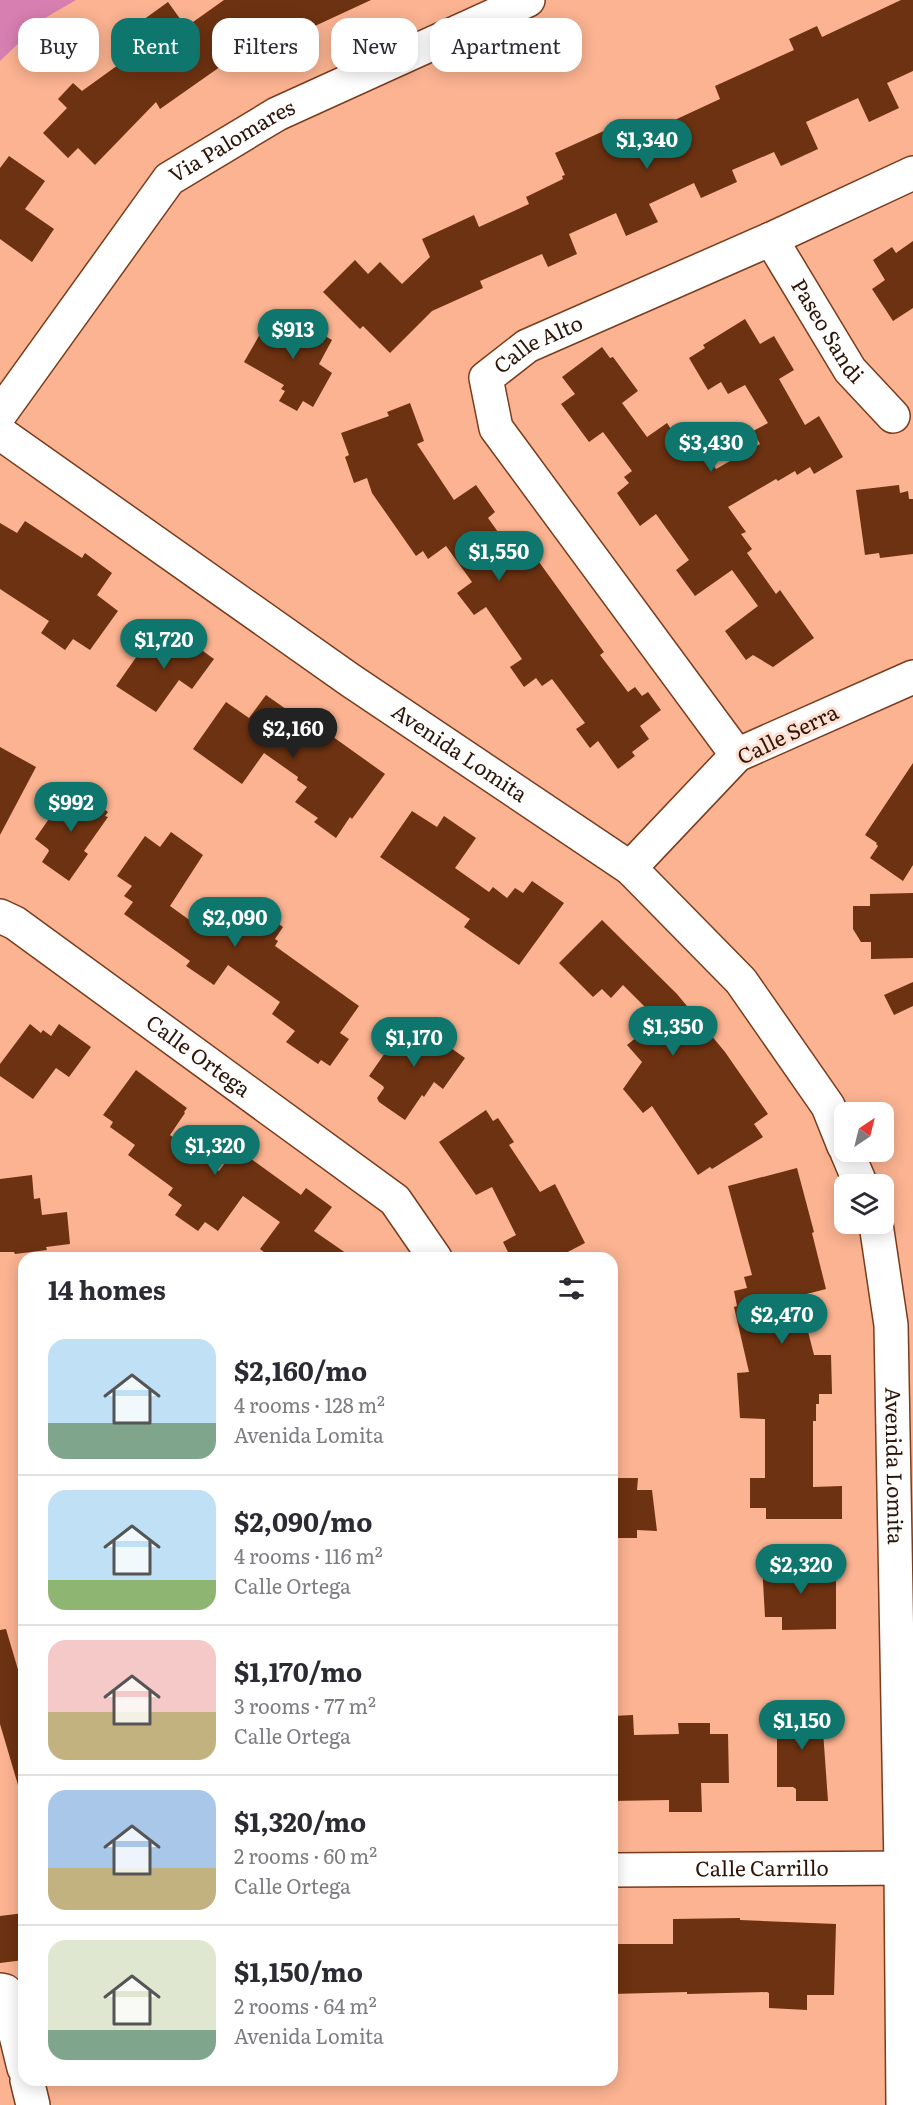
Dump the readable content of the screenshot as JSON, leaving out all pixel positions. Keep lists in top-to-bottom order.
{
  "streets": {
    "street": [
      "Via Palomares",
      "Paseo Sandi",
      "Calle Alto",
      "Calle Serra",
      "Avenida Lomita",
      "Calle Ortega",
      "Calle Carrillo"
    ]
  },
  "crossings": [
    ["Paseo Sandi", "Calle Alto"],
    ["Calle Alto", "Calle Serra"],
    ["Calle Serra", "Avenida Lomita"],
    ["Avenida Lomita", "Calle Carrillo"]
  ],
  "north": "top right",
  "page": {
    "chip": [
      "Buy",
      "Rent",
      "Filters",
      "New",
      "Apartment"
    ],
    "price": [
      "$1,340",
      "$913",
      "$3,430",
      "$1,550",
      "$1,720",
      "$2,160",
      "$992",
      "$2,090",
      "$1,350",
      "$1,170",
      "$1,320",
      "$2,470",
      "$2,320",
      "$1,150"
    ],
    "heading": "14 homes",
    "list": [
      {
        "name": "$2,160/mo",
        "note": "4 rooms · 128 m² · Avenida Lomita"
      },
      {
        "name": "$2,090/mo",
        "note": "4 rooms · 116 m² · Calle Ortega"
      },
      {
        "name": "$1,170/mo",
        "note": "3 rooms · 77 m² · Calle Ortega"
      },
      {
        "name": "$1,320/mo",
        "note": "2 rooms · 60 m² · Calle Ortega"
      },
      {
        "name": "$1,150/mo",
        "note": "2 rooms · 64 m² · Avenida Lomita"
      }
    ]
  }
}
